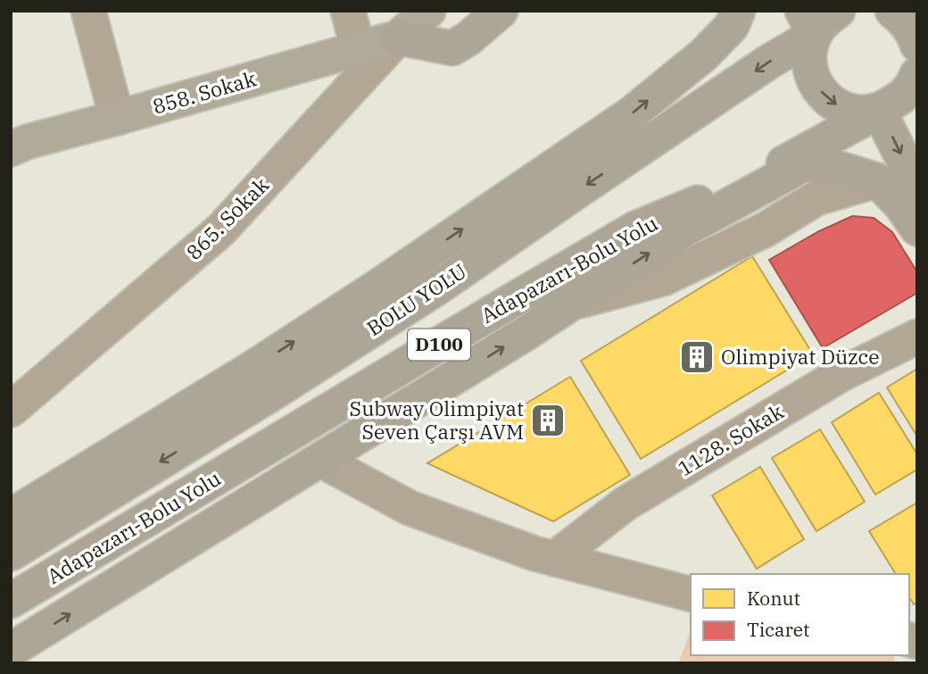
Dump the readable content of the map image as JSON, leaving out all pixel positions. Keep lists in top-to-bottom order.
{
  "streets": {
    "highway": ["Adapazarı-Bolu Yolu", "BOLU YOLU", "D100"],
    "main road": ["858. Sokak", "865. Sokak"],
    "street": ["1128. Sokak"]
  },
  "crossings": [
    ["858. Sokak", "865. Sokak"]
  ],
  "places": {
    "building": ["Olimpiyat Düzce", "Subway Olimpiyat Seven Çarşı AVM"]
  },
  "legend": ["Konut", "Ticaret"]
}
